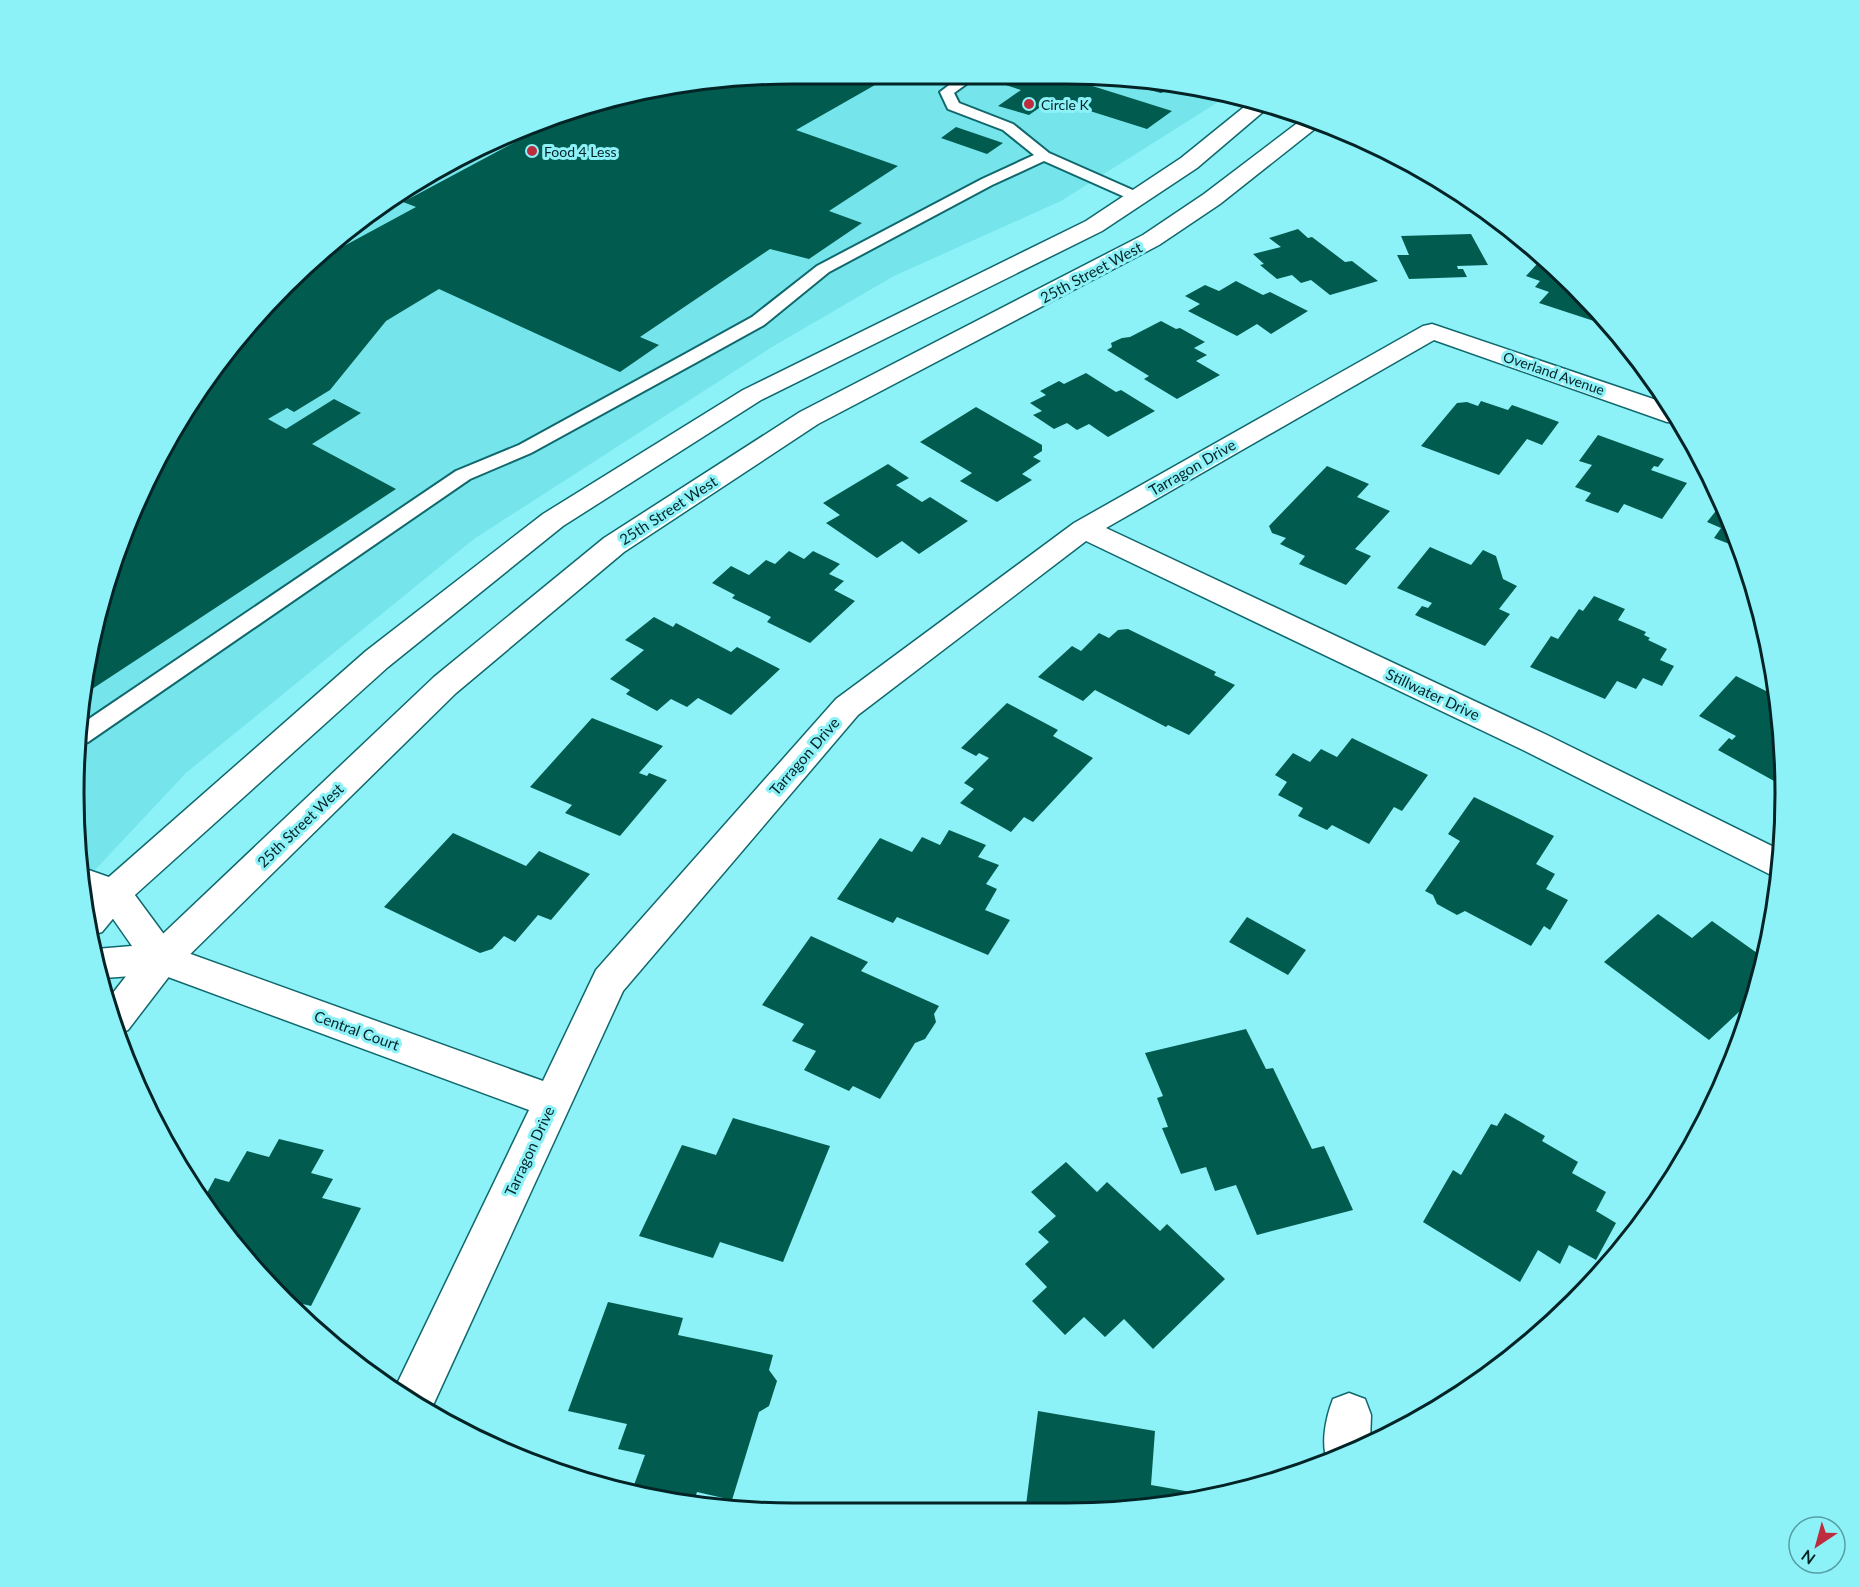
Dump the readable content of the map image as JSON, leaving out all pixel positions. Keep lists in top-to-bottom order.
{
  "streets": {
    "street": [
      "25th Street West",
      "Overland Avenue",
      "Tarragon Drive",
      "Stillwater Drive",
      "Central Court"
    ]
  },
  "crossings": [
    ["25th Street West", "Central Court"],
    ["Overland Avenue", "Tarragon Drive"],
    ["Tarragon Drive", "Stillwater Drive"],
    ["Tarragon Drive", "Central Court"]
  ],
  "places": ["Circle K", "Food 4 Less"],
  "north": "bottom left"
}
